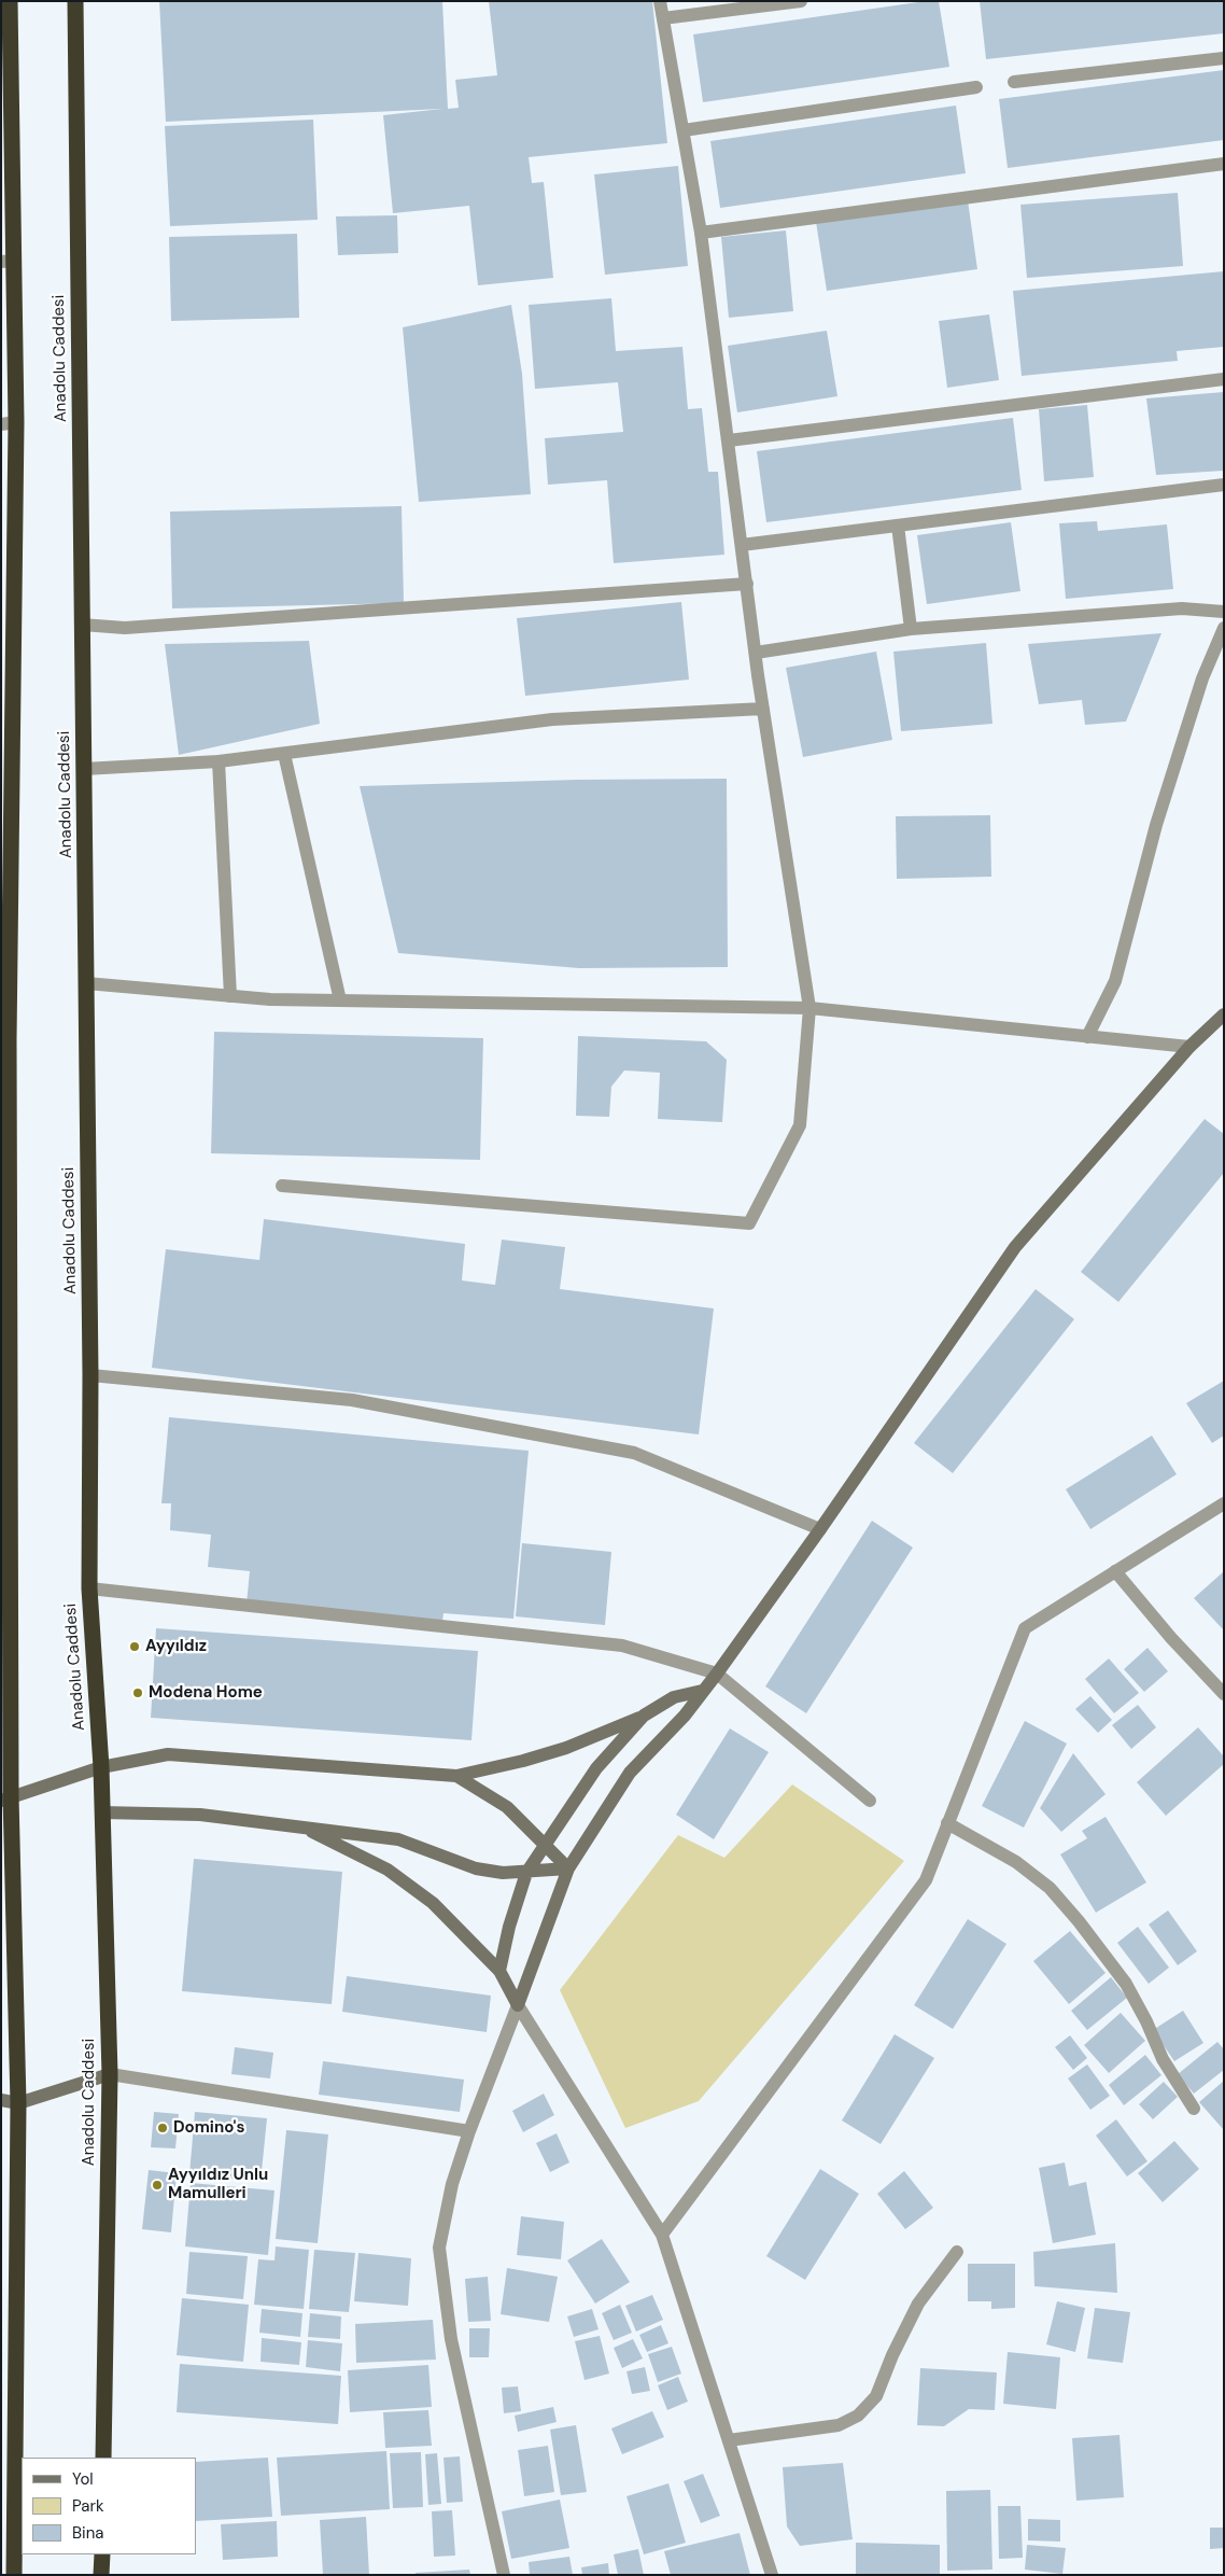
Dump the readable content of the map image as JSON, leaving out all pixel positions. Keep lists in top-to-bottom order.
{
  "streets": {
    "highway": ["Anadolu Caddesi"]
  },
  "places": [
    "Ayyıldız",
    "Modena Home",
    "Domino's",
    "Ayyıldız Unlu Mamulleri"
  ],
  "legend": ["Yol", "Park", "Bina"]
}
